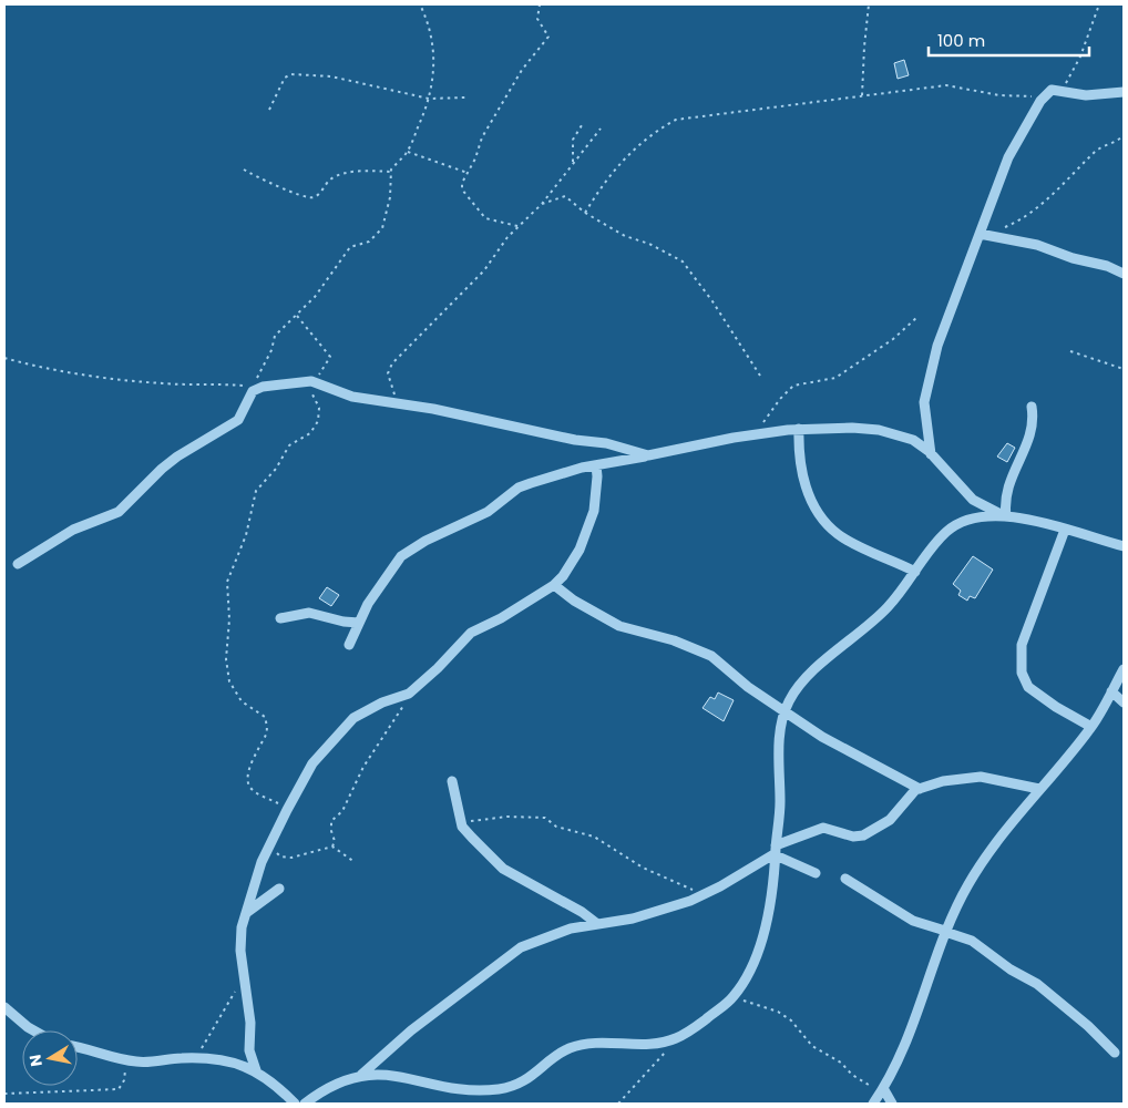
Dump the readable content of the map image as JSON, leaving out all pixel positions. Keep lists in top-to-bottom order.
{
  "scale_bar": "100 m",
  "north": "left"
}
